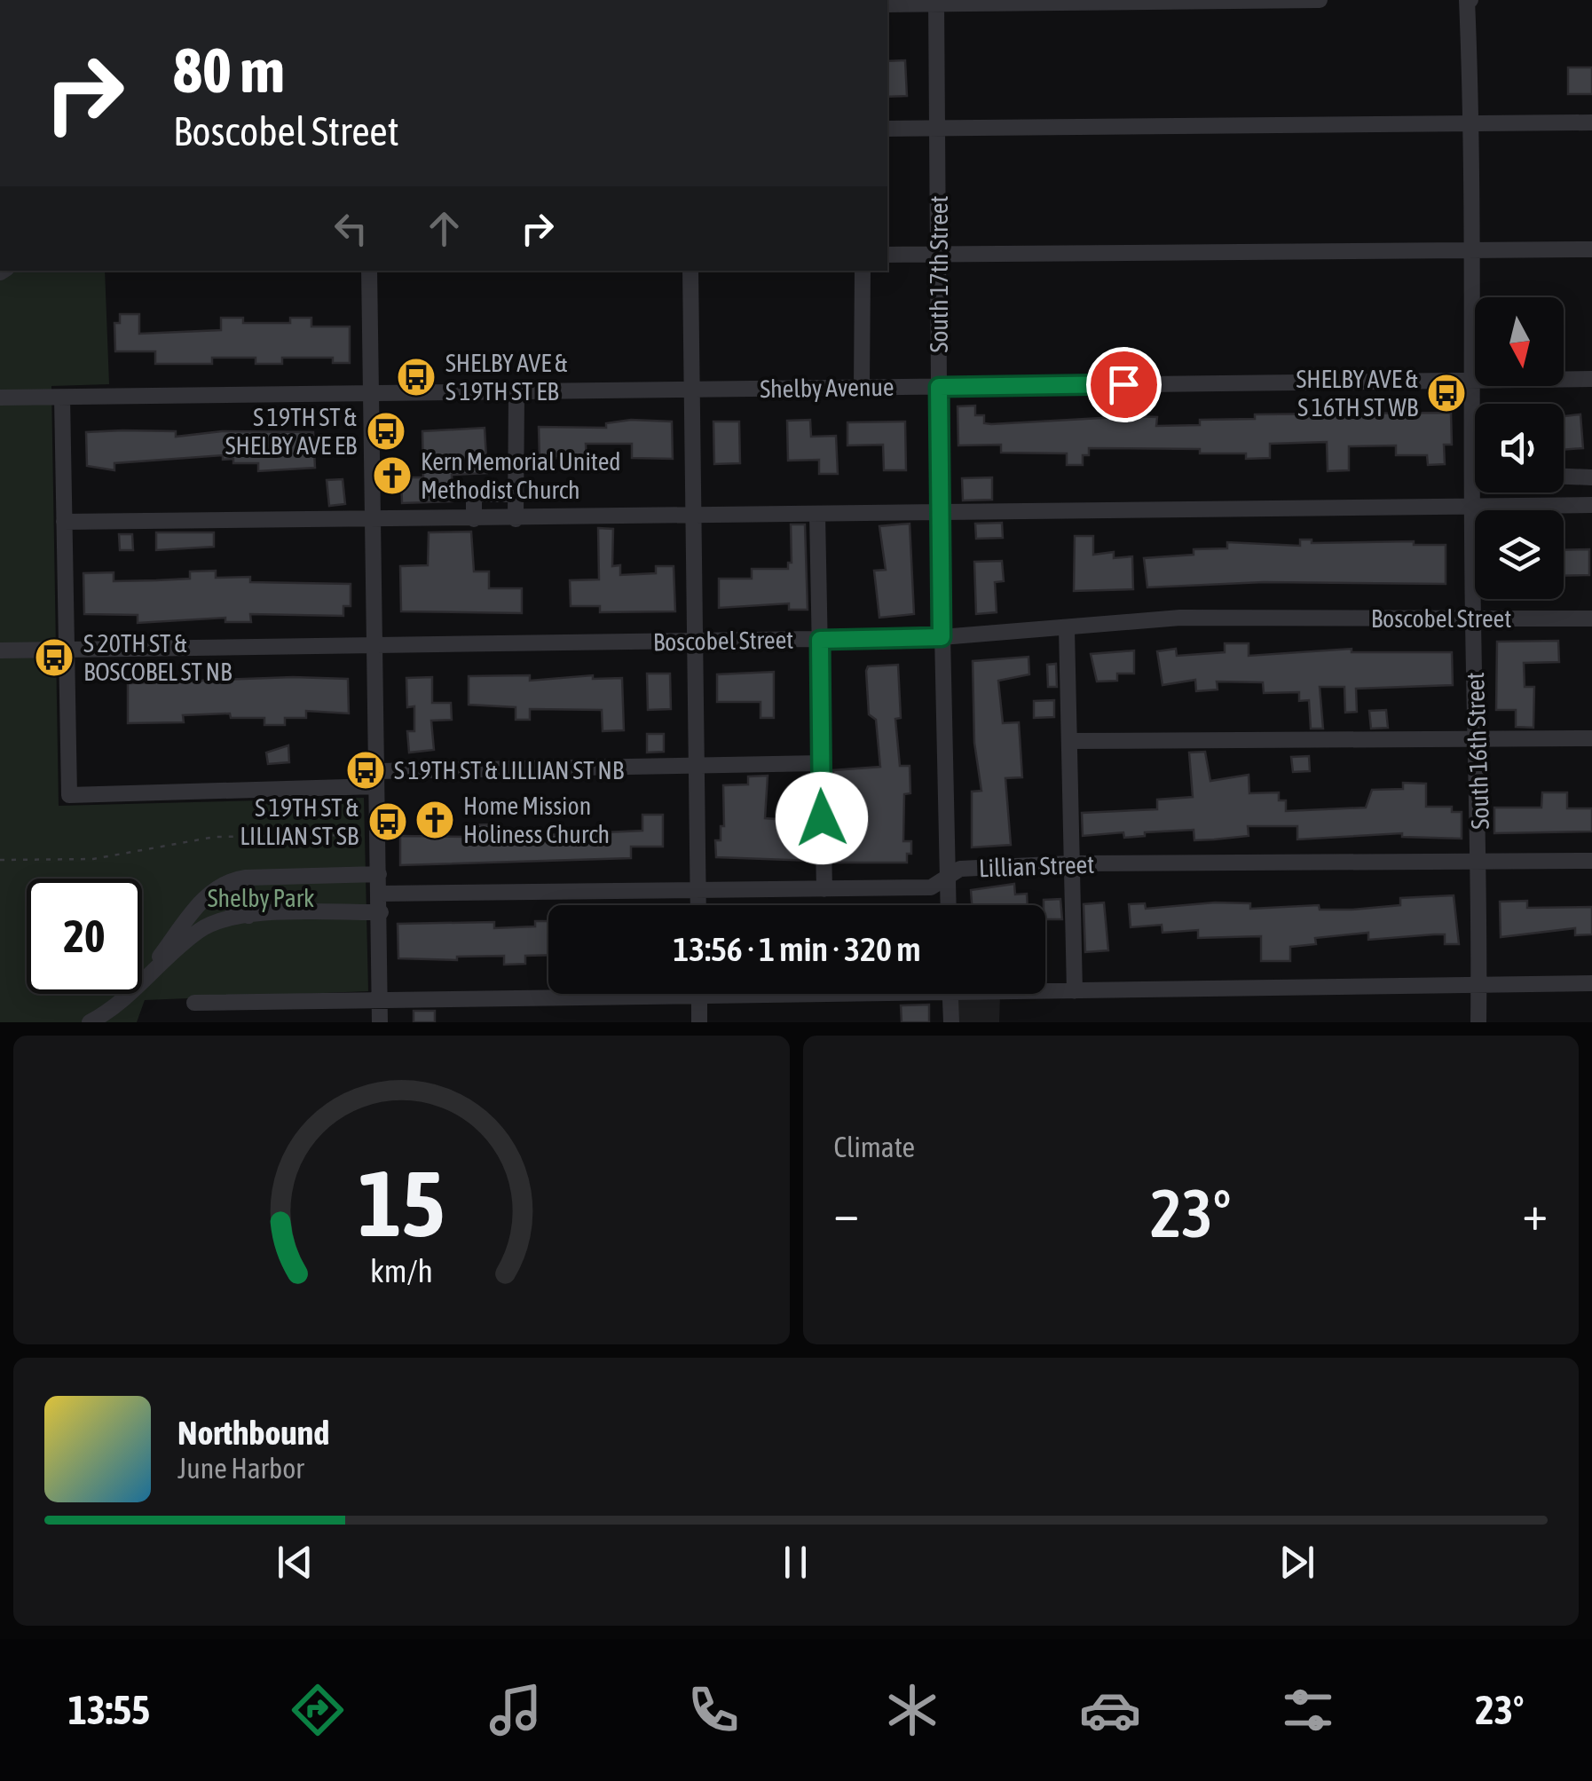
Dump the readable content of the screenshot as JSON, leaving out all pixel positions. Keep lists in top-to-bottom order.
{
  "streets": {
    "street": [
      "South 17th Street",
      "Shelby Avenue",
      "Boscobel Street",
      "South 16th Street",
      "Lillian Street"
    ]
  },
  "crossings": [
    ["South 17th Street", "Shelby Avenue"],
    ["South 17th Street", "Boscobel Street"],
    ["South 17th Street", "Lillian Street"],
    ["Shelby Avenue", "South 16th Street"],
    ["Boscobel Street", "South 16th Street"],
    ["South 16th Street", "Lillian Street"]
  ],
  "parks": ["Shelby Park"],
  "places": {
    "bus stop": [
      "SHELBY AVE & S 19TH ST EB",
      "SHELBY AVE & S 16TH ST WB",
      "S 19TH ST & SHELBY AVE EB",
      "S 20TH ST & BOSCOBEL ST NB",
      "S 19TH ST & LILLIAN ST NB",
      "S 19TH ST & LILLIAN ST SB"
    ],
    "church": ["Kern Memorial United Methodist Church", "Home Mission Holiness Church"]
  },
  "north": "bottom",
  "page": {
    "turn": ["80 m", "Boscobel Street"],
    "limit": "20",
    "trip": "13:56 · 1 min · 320 m",
    "tile": "Climate",
    "heat": ["−", "23°", "+"],
    "song": ["Northbound", "June Harbor"],
    "tabs": ["13:55", "23°"],
    "gauge": ["15", "km/h"]
  }
}
